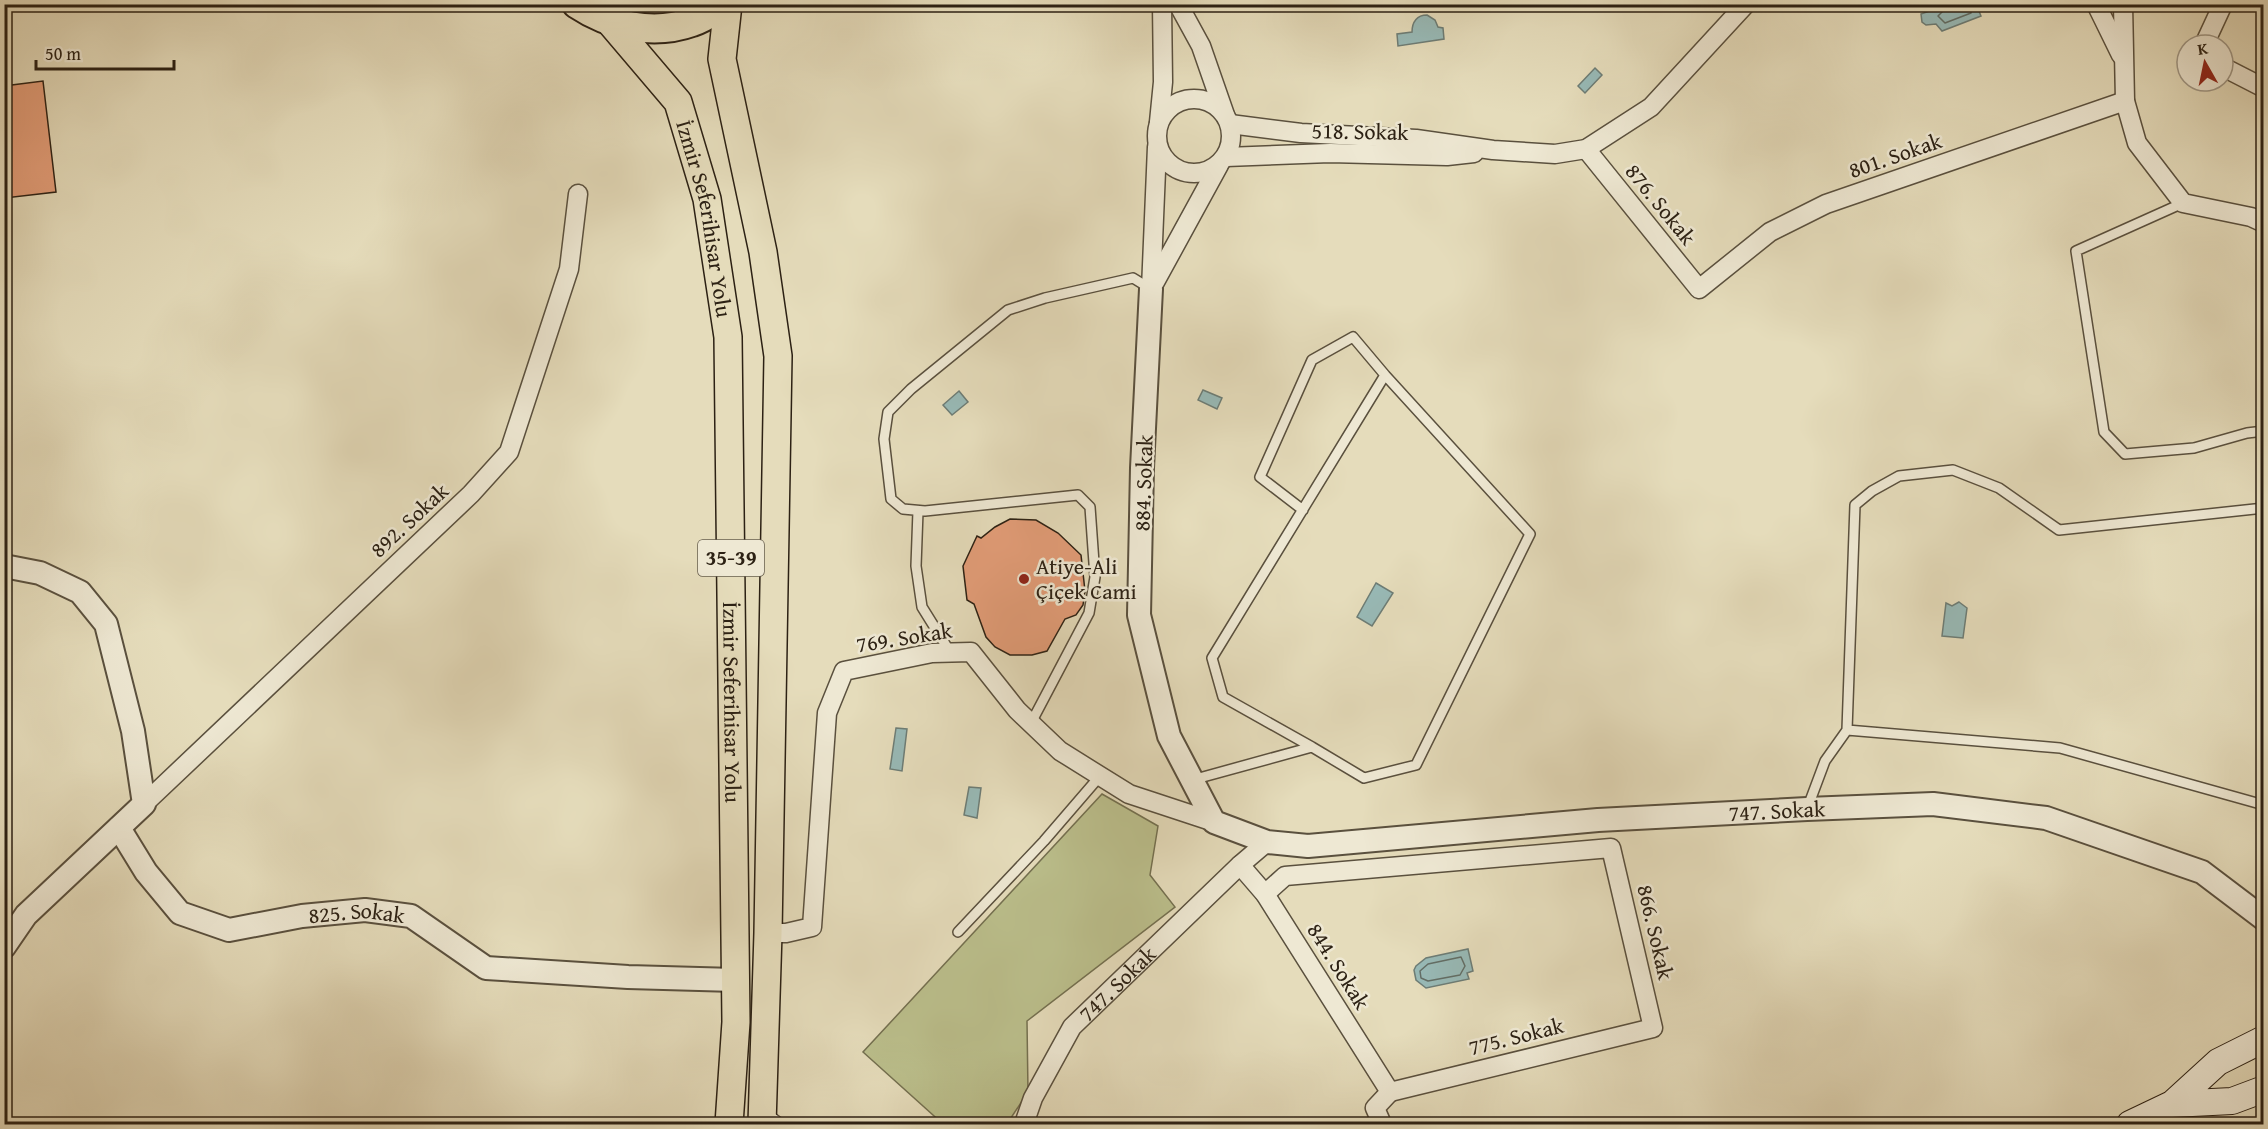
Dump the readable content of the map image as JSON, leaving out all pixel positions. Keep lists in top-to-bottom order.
{
  "streets": {
    "main road": ["İzmir Seferihisar Yolu", "35-39"],
    "street": [
      "518. Sokak",
      "801. Sokak",
      "876. Sokak",
      "884. Sokak",
      "892. Sokak",
      "769. Sokak",
      "747. Sokak",
      "825. Sokak",
      "866. Sokak",
      "844. Sokak",
      "775. Sokak"
    ]
  },
  "crossings": [
    ["518. Sokak", "876. Sokak"],
    ["518. Sokak", "884. Sokak"],
    ["801. Sokak", "876. Sokak"],
    ["İzmir Seferihisar Yolu", "769. Sokak"],
    ["İzmir Seferihisar Yolu", "825. Sokak"],
    ["747. Sokak", "844. Sokak"],
    ["866. Sokak", "844. Sokak"],
    ["866. Sokak", "775. Sokak"],
    ["844. Sokak", "775. Sokak"]
  ],
  "places": ["Atiye-Ali Çiçek Cami"],
  "scale_bar": "50 m",
  "north": "top"
}
